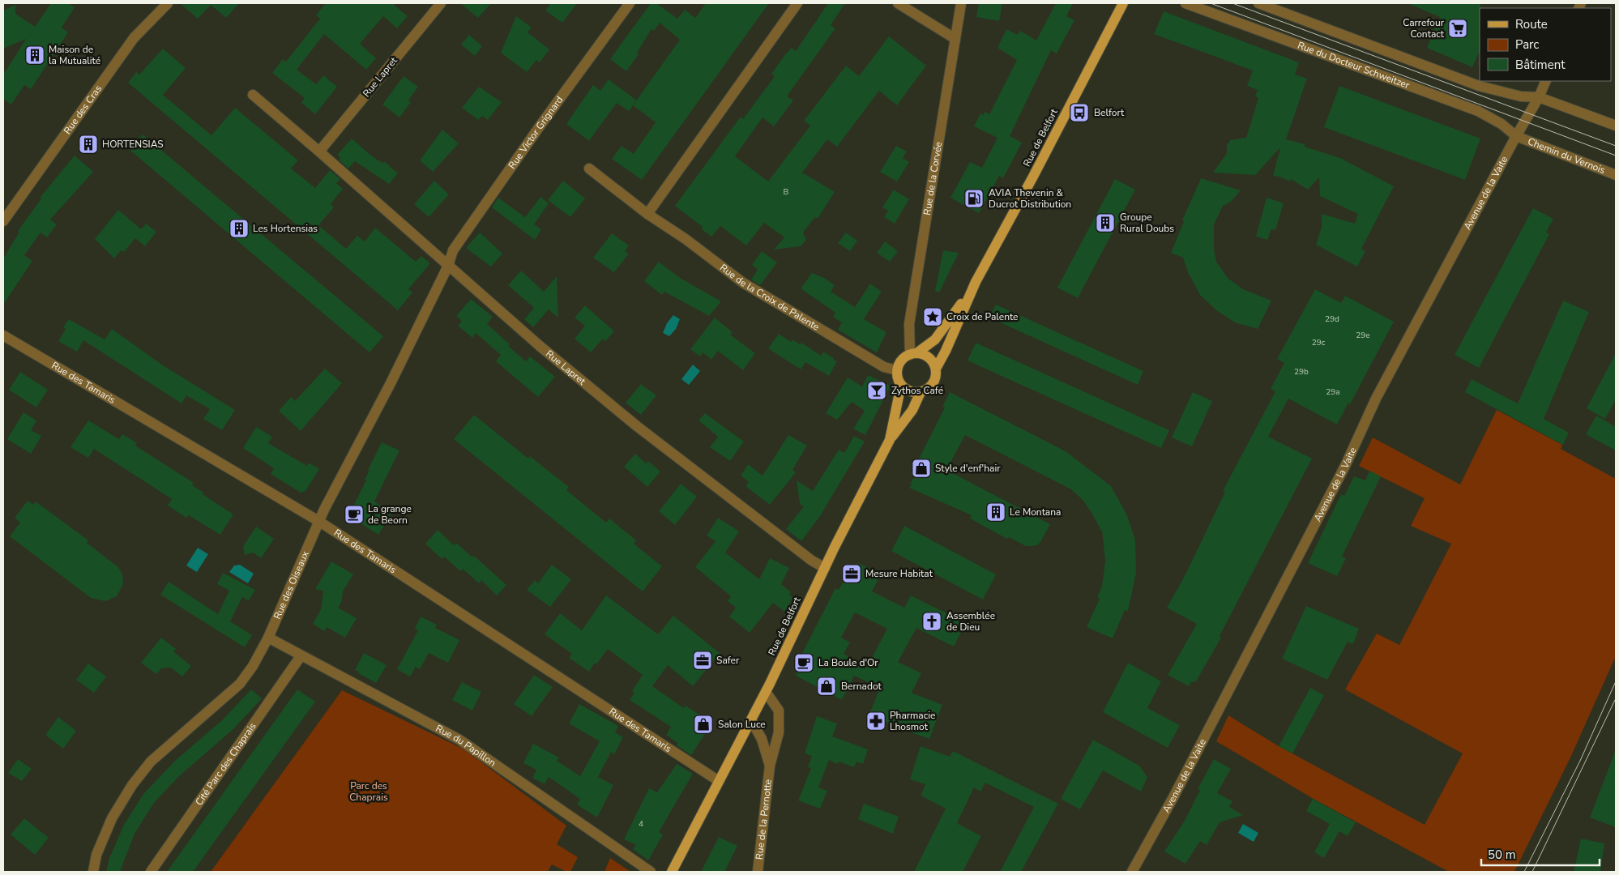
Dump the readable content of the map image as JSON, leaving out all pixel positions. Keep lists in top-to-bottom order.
{
  "streets": {
    "main road": ["Rue de Belfort"],
    "street": [
      "Rue du Docteur Schweitzer",
      "Rue Lapret",
      "Rue des Cras",
      "Rue Victor Grignard",
      "Chemin du Vernois",
      "Rue de la Corvée",
      "Avenue de la Vaite",
      "Rue de la Croix de Palente",
      "Rue des Tamaris",
      "Rue des Oiseaux",
      "Rue du Papillon",
      "Cité Parc des Chaprais",
      "Rue de la Pernotte"
    ]
  },
  "crossings": [
    ["Rue du Docteur Schweitzer", "Chemin du Vernois"],
    ["Rue du Docteur Schweitzer", "Avenue de la Vaite"],
    ["Rue Lapret", "Rue Victor Grignard"],
    ["Rue Lapret", "Rue de Belfort"],
    ["Rue Lapret", "Rue des Oiseaux"],
    ["Rue Victor Grignard", "Rue des Oiseaux"],
    ["Rue de Belfort", "Rue de la Corvée"],
    ["Rue de Belfort", "Rue de la Croix de Palente"],
    ["Rue de Belfort", "Rue des Tamaris"],
    ["Rue de Belfort", "Rue de la Pernotte"],
    ["Chemin du Vernois", "Avenue de la Vaite"],
    ["Rue de la Corvée", "Rue de la Croix de Palente"],
    ["Rue des Tamaris", "Rue des Oiseaux"],
    ["Rue des Oiseaux", "Rue du Papillon"],
    ["Rue du Papillon", "Cité Parc des Chaprais"]
  ],
  "parks": ["Parc des Chaprais"],
  "places": {
    "supermarket": ["Carrefour Contact"],
    "building": [
      "Maison de la Mutualité",
      "HORTENSIAS",
      "Groupe Rural Doubs",
      "Les Hortensias",
      "Le Montana"
    ],
    "bus stop": ["Belfort"],
    "fuel station": ["AVIA Thevenin & Ducrot Distribution"],
    "place": ["Croix de Palente"],
    "bar": ["Zythos Café"],
    "shop": ["Style d'enf'hair", "Bernadot", "Salon Luce"],
    "cafe": ["La grange de Beorn", "La Boule d'Or"],
    "office": ["Mesure Habitat", "Safer"],
    "church": ["Assemblée de Dieu"],
    "pharmacy": ["Pharmacie Lhosmot"]
  },
  "house_numbers": [
    "B",
    "29d",
    "29e",
    "29c",
    "29b",
    "29a",
    "4"
  ],
  "legend": ["Route", "Parc", "Bâtiment"],
  "scale_bar": "50 m"
}
